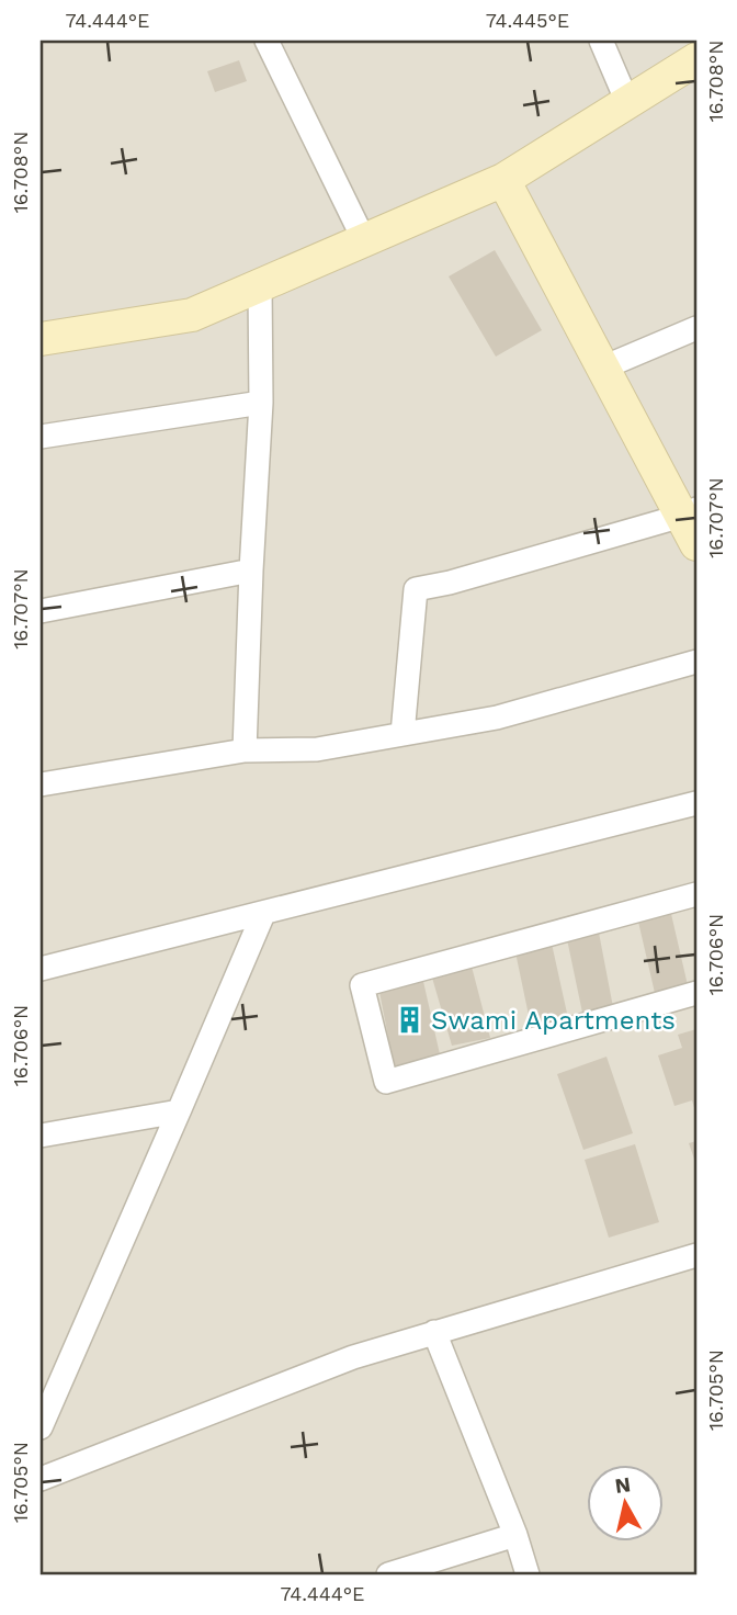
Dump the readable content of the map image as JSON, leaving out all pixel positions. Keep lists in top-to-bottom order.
{
  "places": {
    "building": ["Swami Apartments"]
  },
  "north": "top",
  "coordinates": [
    "74.444°E",
    "74.445°E",
    "16.708°N",
    "16.707°N",
    "16.706°N",
    "16.705°N"
  ]
}
